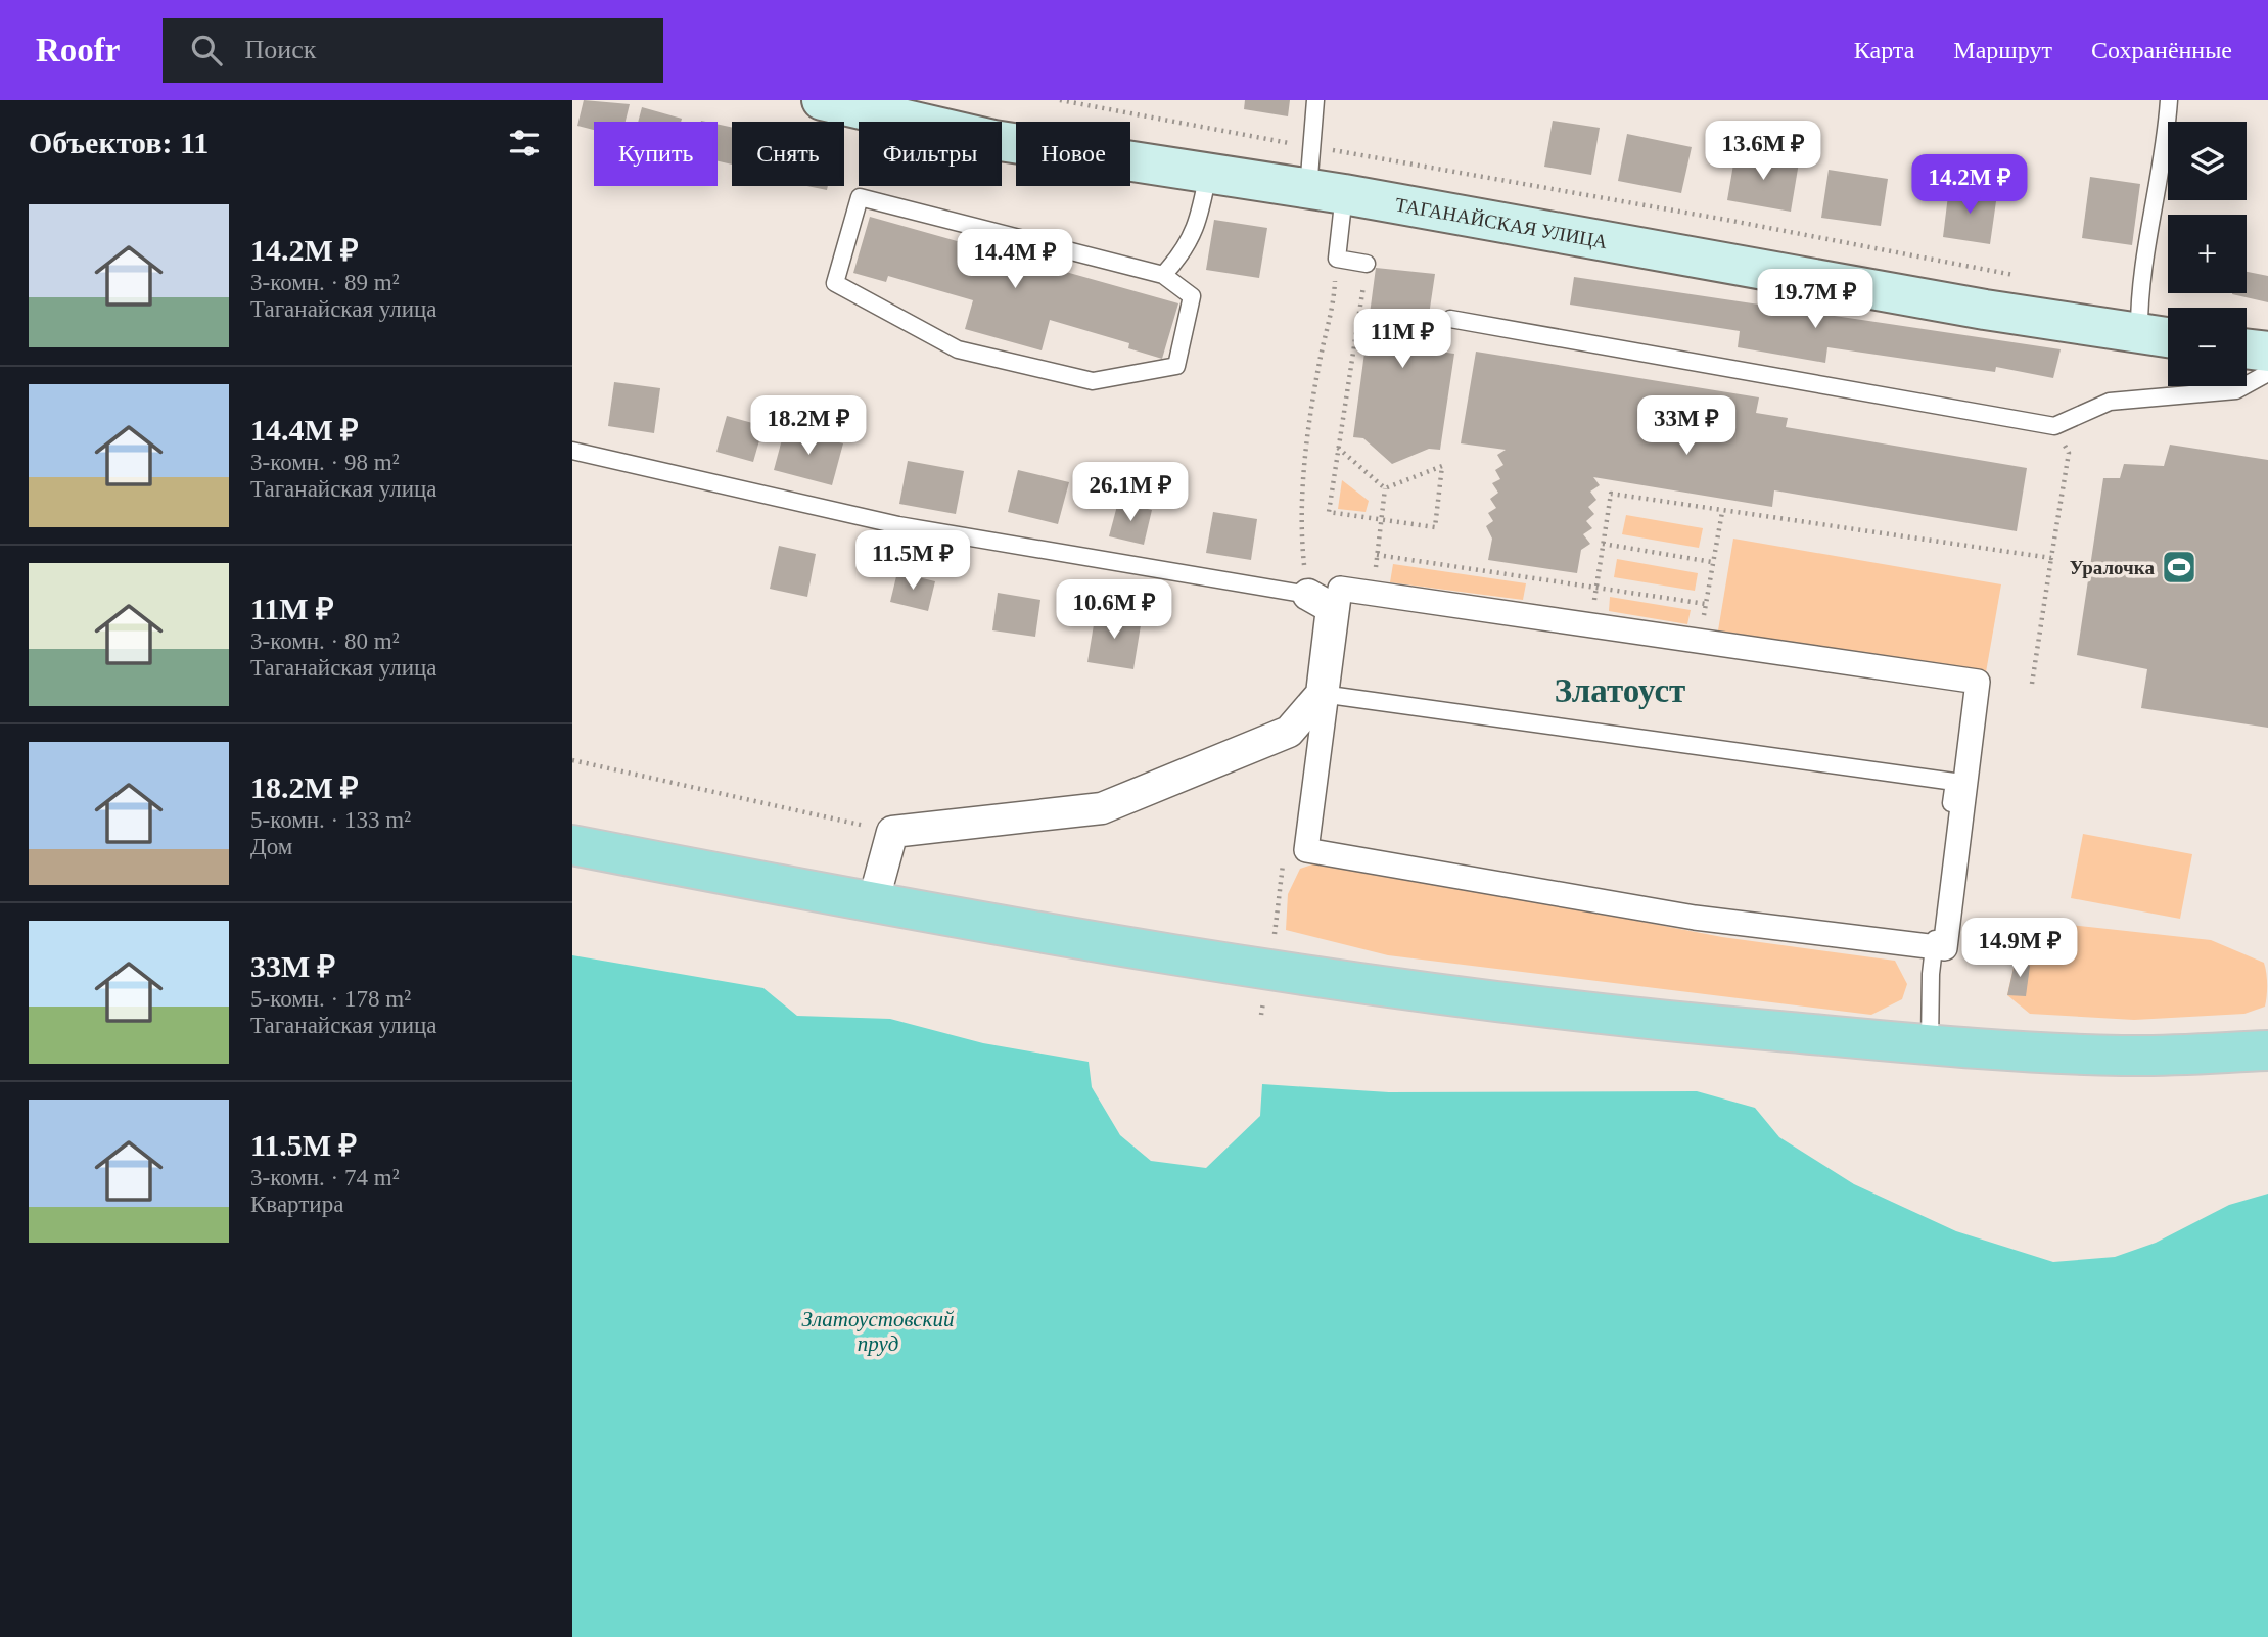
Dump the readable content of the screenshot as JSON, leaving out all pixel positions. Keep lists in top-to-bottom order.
{
  "streets": {
    "main road": ["ТАГАНАЙСКАЯ УЛИЦА"]
  },
  "districts": ["Златоуст"],
  "water": ["Златоустовский пруд"],
  "places": {
    "sports": ["Уралочка"]
  },
  "page": {
    "header": "Roofr",
    "search": "Поиск",
    "nav": ["Карта", "Маршрут", "Сохранённые"],
    "heading": "Объектов: 11",
    "price": [
      "13.6M ₽",
      "14.2M ₽",
      "14.4M ₽",
      "19.7M ₽",
      "11M ₽",
      "18.2M ₽",
      "33M ₽",
      "26.1M ₽",
      "11.5M ₽",
      "10.6M ₽",
      "14.9M ₽"
    ],
    "map_buttons": ["+", "−"],
    "chip": [
      "Купить",
      "Снять",
      "Фильтры",
      "Новое"
    ],
    "list": [
      {
        "name": "14.2M ₽",
        "note": "3-комн. · 89 m² · Таганайская улица"
      },
      {
        "name": "14.4M ₽",
        "note": "3-комн. · 98 m² · Таганайская улица"
      },
      {
        "name": "11M ₽",
        "note": "3-комн. · 80 m² · Таганайская улица"
      },
      {
        "name": "18.2M ₽",
        "note": "5-комн. · 133 m² · Дом"
      },
      {
        "name": "33M ₽",
        "note": "5-комн. · 178 m² · Таганайская улица"
      },
      {
        "name": "11.5M ₽",
        "note": "3-комн. · 74 m² · Квартира"
      }
    ]
  }
}
